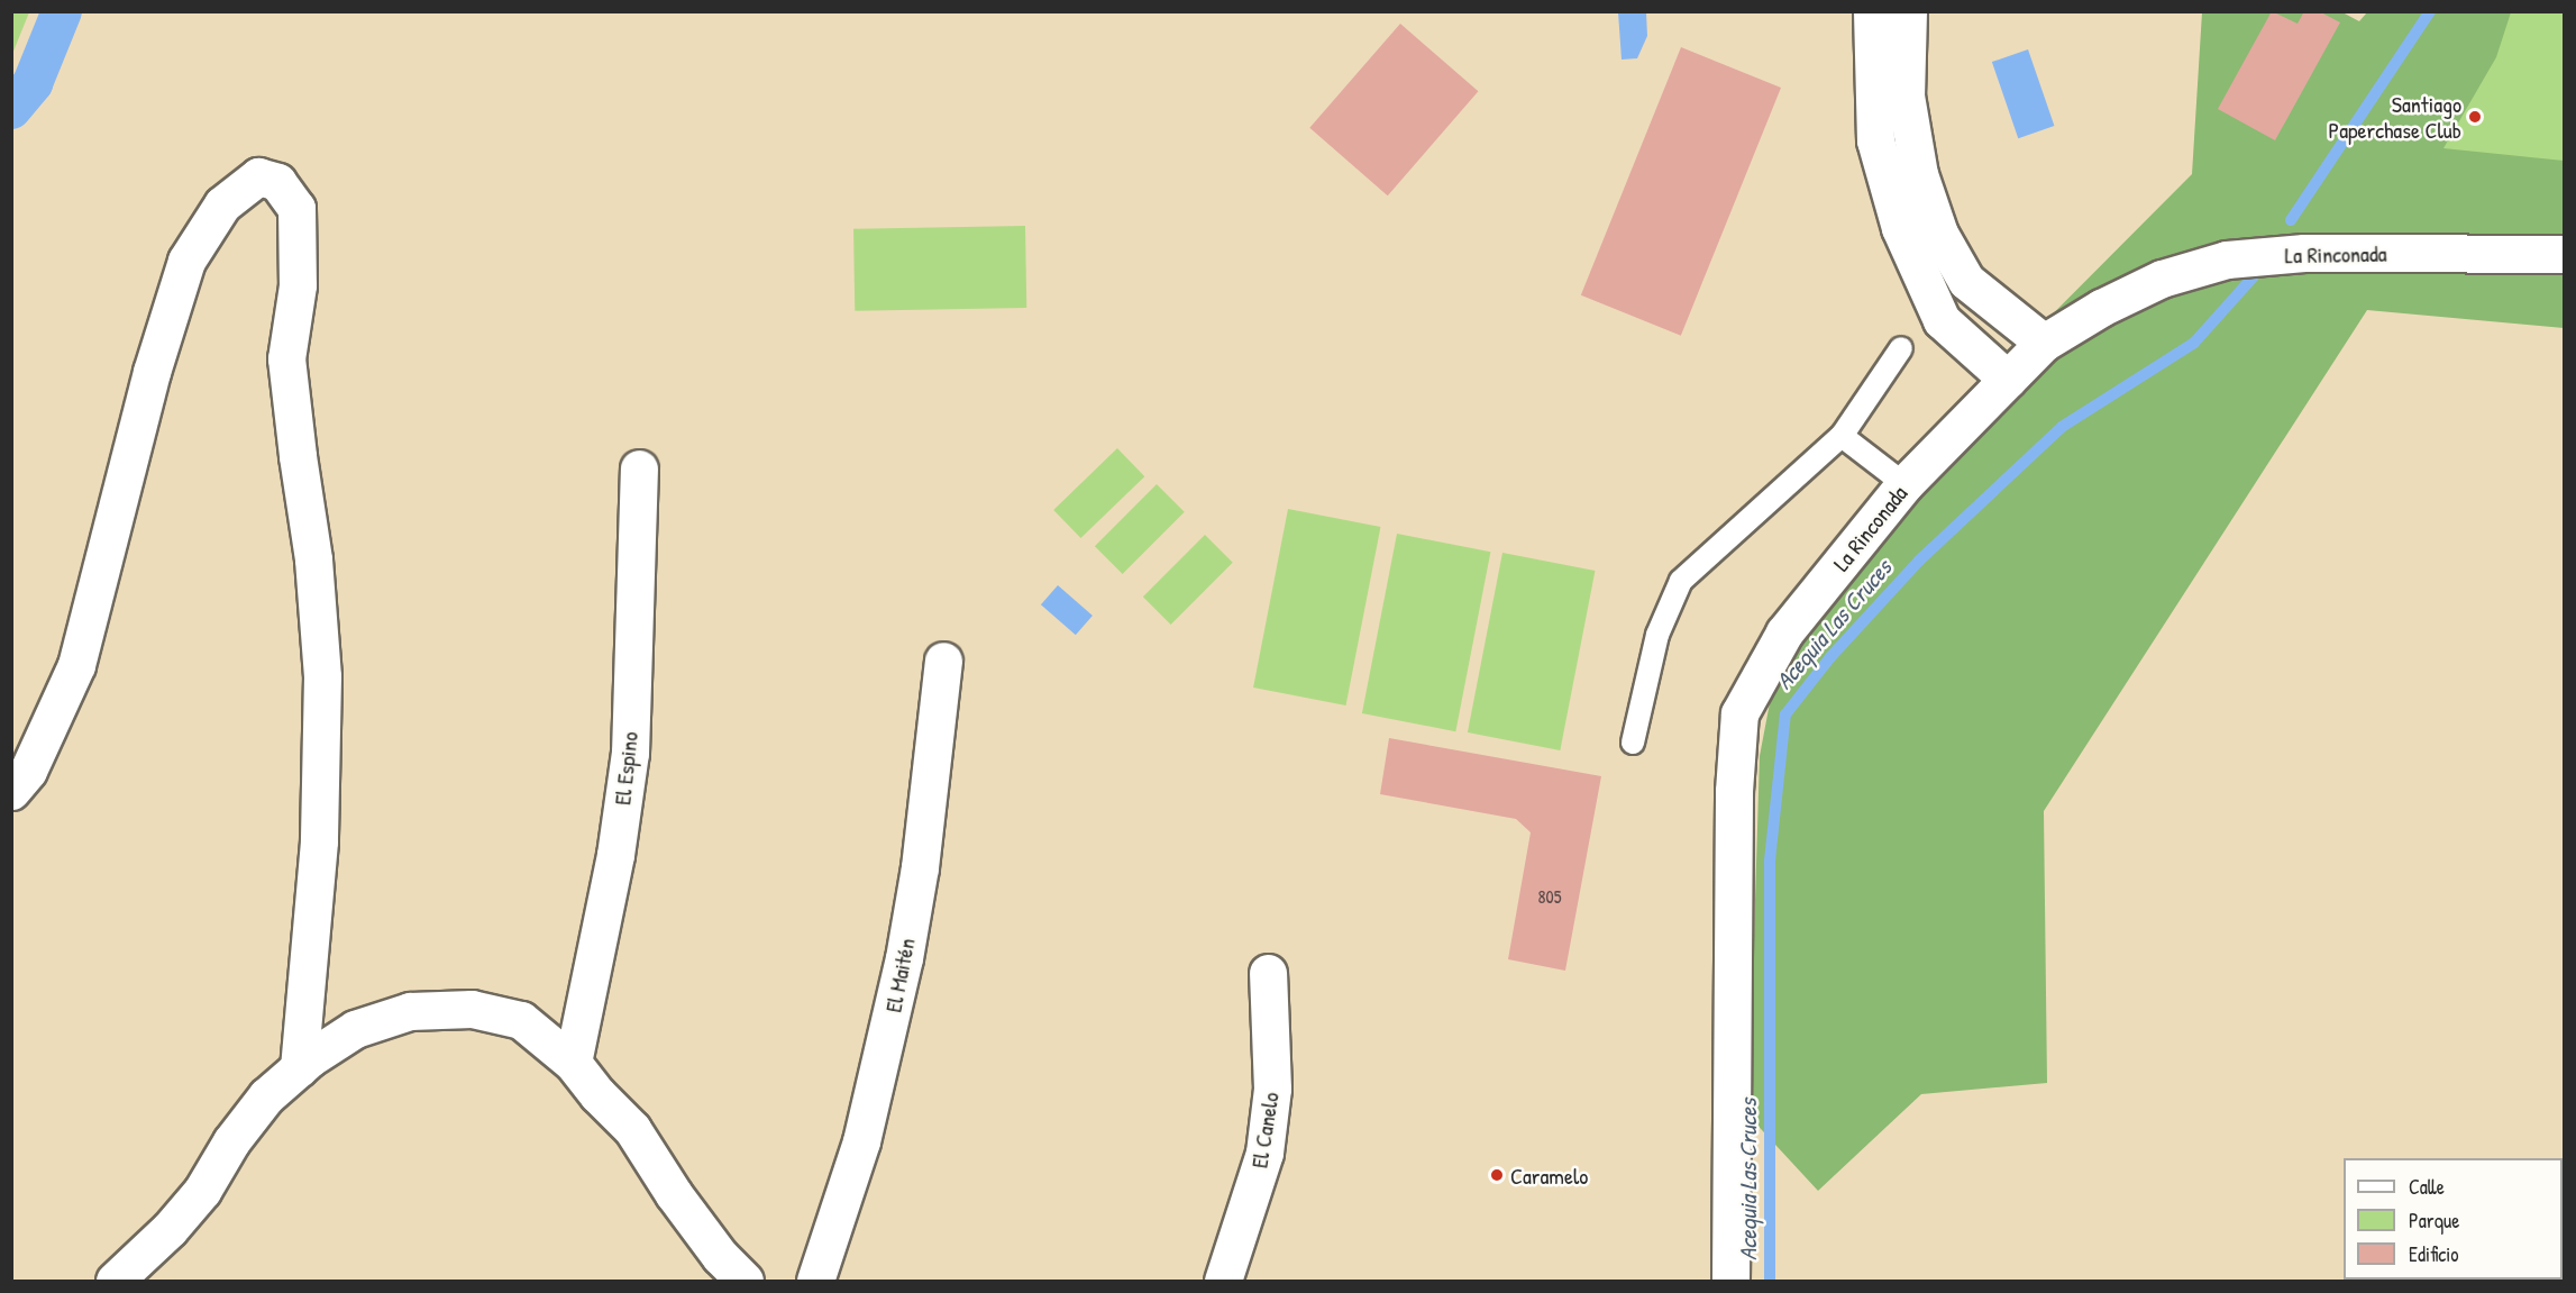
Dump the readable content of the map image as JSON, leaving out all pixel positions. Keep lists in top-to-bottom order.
{
  "streets": {
    "street": [
      "La Rinconada",
      "El Espino",
      "El Maitén",
      "El Canelo"
    ]
  },
  "water": ["Acequia Las Cruces"],
  "places": ["Santiago Paperchase Club", "Caramelo"],
  "house_numbers": ["805"],
  "legend": ["Calle", "Parque", "Edificio"]
}
